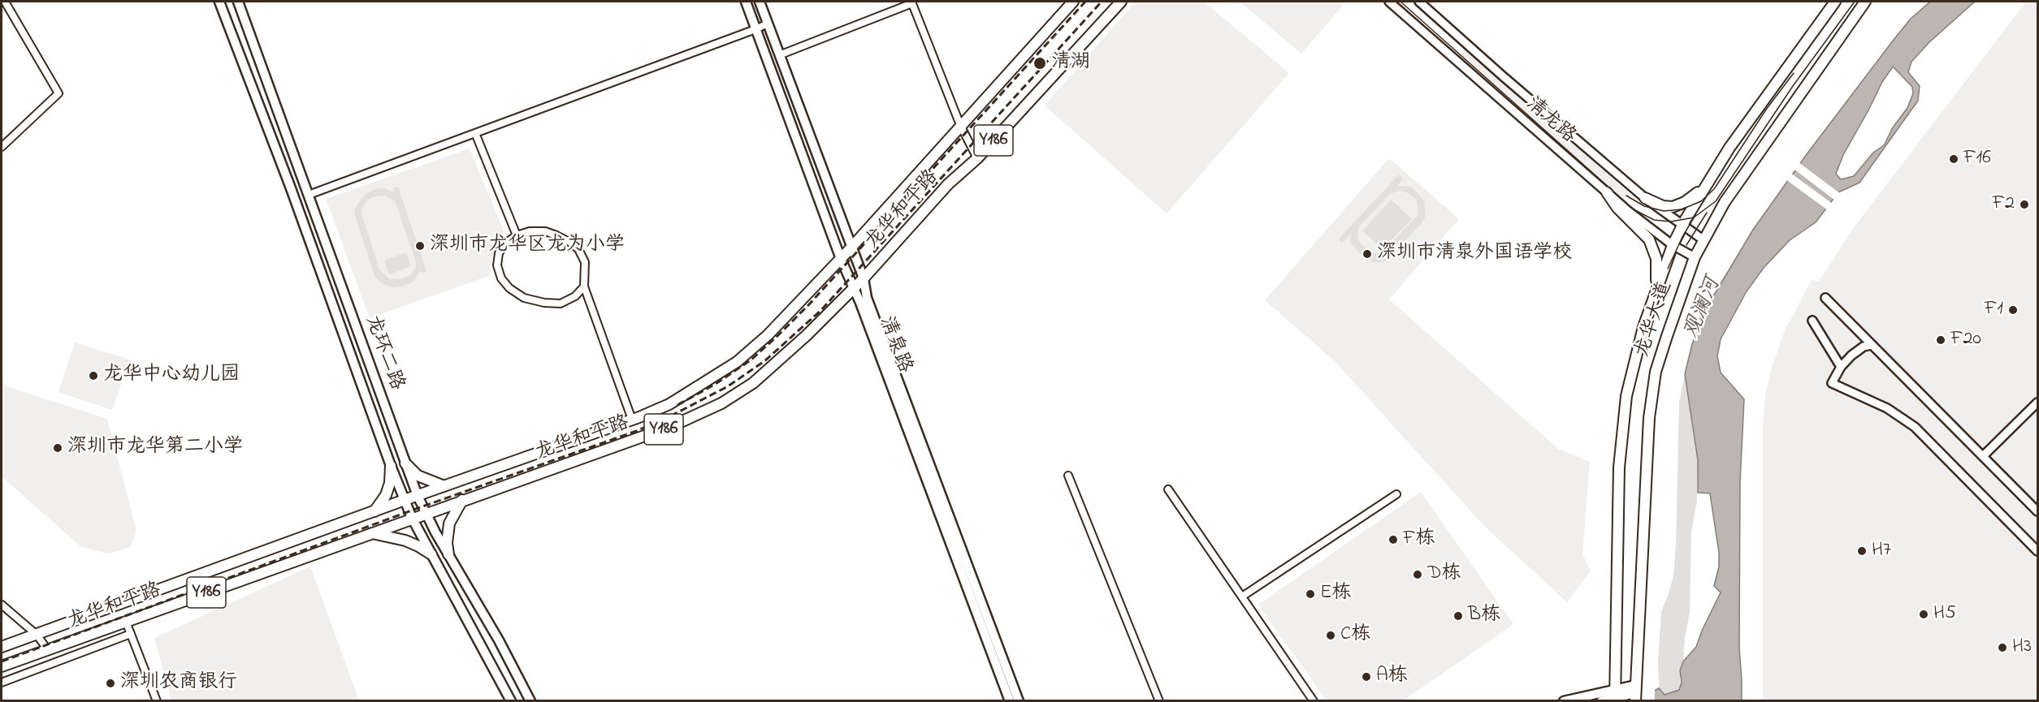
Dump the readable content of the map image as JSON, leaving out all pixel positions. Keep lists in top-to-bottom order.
{
  "streets": {
    "main road": [
      "Y186",
      "龙华和平路",
      "龙华大道",
      "清泉路",
      "龙环二路"
    ],
    "street": ["清龙路"]
  },
  "crossings": [
    ["清龙路", "龙华大道"],
    ["龙华和平路", "清泉路"],
    ["龙华和平路", "龙环二路"]
  ],
  "water": ["观澜河"],
  "places": [
    "清湖",
    "F16",
    "F2",
    "深圳市龙华区龙为小学",
    "深圳市清泉外国语学校",
    "F1",
    "F20",
    "龙华中心幼儿园",
    "深圳市龙华第二小学",
    "F栋",
    "H7",
    "D栋",
    "E栋",
    "H5",
    "B栋",
    "C栋",
    "H3",
    "A栋",
    "深圳农商银行"
  ]
}
